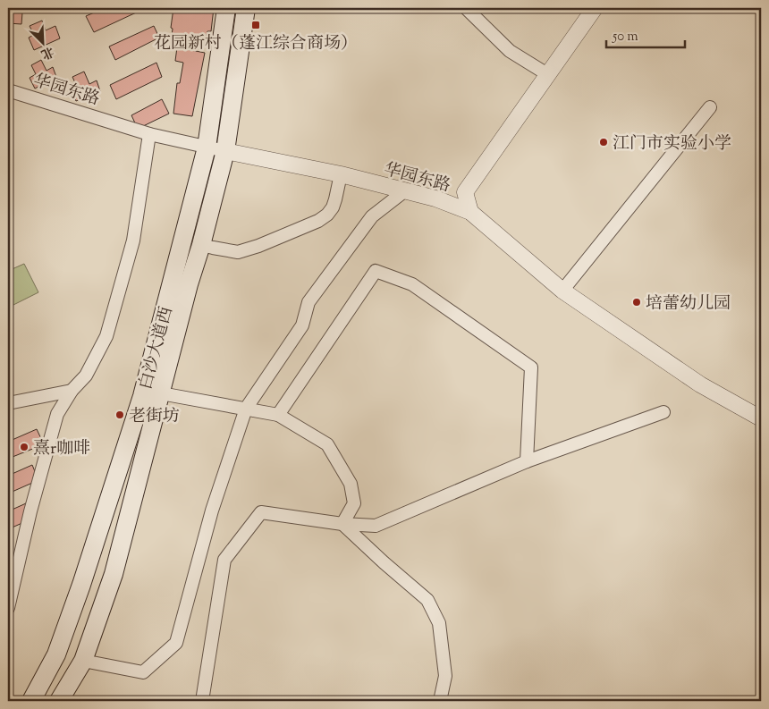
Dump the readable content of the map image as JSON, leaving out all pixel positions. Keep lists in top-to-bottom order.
{
  "streets": {
    "main road": ["白沙大道西"],
    "street": ["华园东路"]
  },
  "crossings": [
    ["华园东路", "白沙大道西"]
  ],
  "places": {
    "transit": ["花园新村（蓬江综合商场）"],
    "other": [
      "江门市实验小学",
      "培蕾幼儿园",
      "老街坊",
      "熹r咖啡"
    ]
  },
  "scale_bar": "50 m",
  "north": "bottom right"
}
